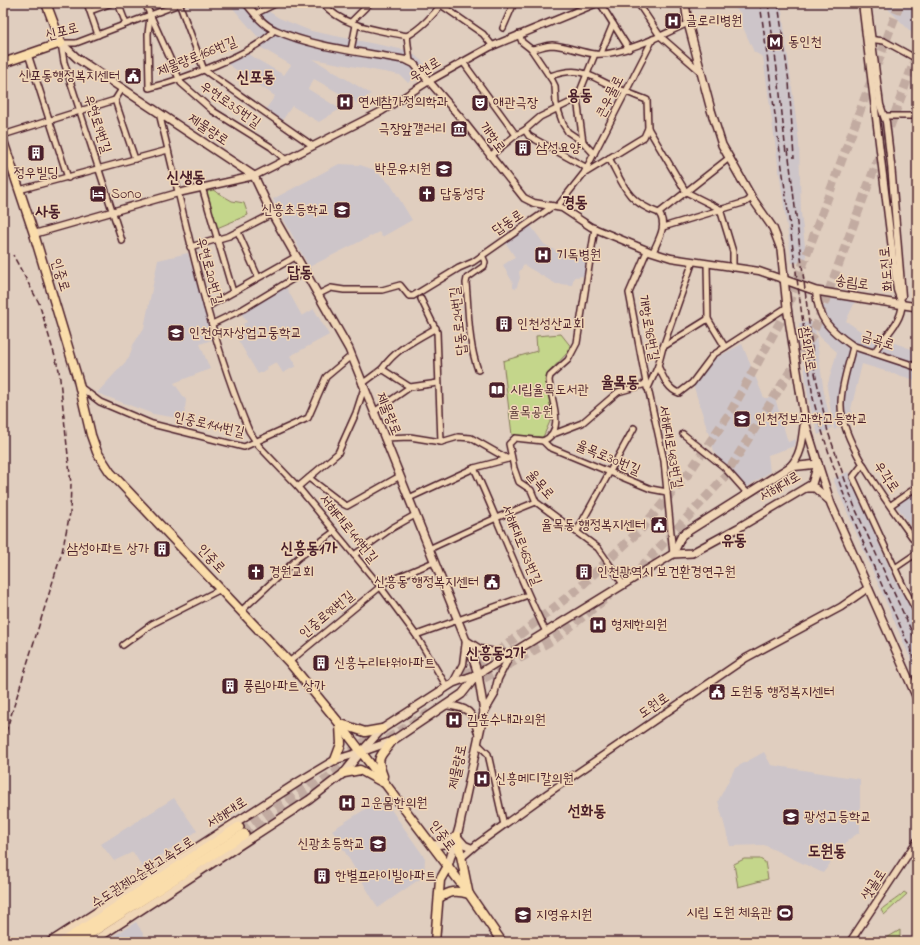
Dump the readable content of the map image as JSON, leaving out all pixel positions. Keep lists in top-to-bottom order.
{
  "streets": {
    "highway": ["수도권제2순환고속도로"],
    "main road": [
      "신포로",
      "제물량로",
      "인중로",
      "송림로",
      "참외전로",
      "서해대로"
    ],
    "street": [
      "제물량로166번길",
      "우현로",
      "큰우물로",
      "우현로35번길",
      "우현로9번길",
      "개항로",
      "답동로",
      "화도진로",
      "우현로20번길",
      "답동로24번길",
      "개항로96번길",
      "금곡로",
      "인중로144번길",
      "서해대로483번길",
      "율목로30번길",
      "우각로",
      "율목로",
      "서해대로449번길",
      "서해대로463번길",
      "인중로98번길",
      "도원로",
      "샛골로"
    ]
  },
  "crossings": [
    ["신포로", "제물량로166번길"],
    ["신포로", "우현로35번길"],
    ["신포로", "우현로9번길"],
    ["신포로", "제물량로"],
    ["제물량로166번길", "우현로35번길"],
    ["우현로", "우현로35번길"],
    ["우현로", "우현로9번길"],
    ["우현로", "제물량로"],
    ["우현로", "개항로"],
    ["우현로", "우현로20번길"],
    ["우현로", "인중로"],
    ["큰우물로", "개항로"],
    ["큰우물로", "답동로"],
    ["우현로9번길", "제물량로"],
    ["제물량로", "답동로"],
    ["제물량로", "인중로"],
    ["제물량로", "인중로144번길"],
    ["제물량로", "서해대로"],
    ["제물량로", "인중로98번길"],
    ["개항로", "답동로"],
    ["개항로", "송림로"],
    ["개항로", "개항로96번길"],
    ["개항로", "참외전로"],
    ["개항로", "서해대로483번길"],
    ["답동로", "답동로24번길"],
    ["화도진로", "송림로"],
    ["우현로20번길", "인중로144번길"],
    ["우현로20번길", "서해대로449번길"],
    ["인중로", "인중로144번길"],
    ["인중로", "서해대로"],
    ["인중로", "인중로98번길"],
    ["송림로", "금곡로"],
    ["송림로", "참외전로"],
    ["개항로96번길", "서해대로483번길"],
    ["금곡로", "우각로"],
    ["참외전로", "서해대로"],
    ["참외전로", "도원로"],
    ["인중로144번길", "서해대로449번길"],
    ["서해대로483번길", "율목로30번길"],
    ["서해대로483번길", "서해대로"],
    ["율목로30번길", "율목로"],
    ["율목로", "서해대로"],
    ["서해대로", "서해대로449번길"],
    ["서해대로", "서해대로463번길"],
    ["서해대로449번길", "인중로98번길"]
  ],
  "districts": [
    "신포동",
    "용동",
    "신생동",
    "경동",
    "사동",
    "답동",
    "율목동",
    "유동",
    "신흥동1가",
    "신흥동2가",
    "선화동",
    "도원동"
  ],
  "parks": ["율목공원"],
  "places": {
    "hospital": [
      "글로리병원",
      "연세참가정의학과",
      "기독병원",
      "형제한의원",
      "김훈수내과의원",
      "신흥메디칼의원",
      "고운몸한의원"
    ],
    "metro station": ["동인천"],
    "public building": [
      "신포동행정복지센터",
      "율목동 행정복지센터",
      "신흥동 행정복지센터",
      "도원동 행정복지센터"
    ],
    "theatre": ["애관극장"],
    "museum": ["극장앞갤러리"],
    "building": [
      "삼성요양",
      "정우빌딩",
      "인천성산교회",
      "삼성아파트 상가",
      "인천광역시 보건환경연구원",
      "신흥누리타워아파트",
      "풍림아파트 상가",
      "한별프라이빌아파트"
    ],
    "school or university": [
      "박문유치원",
      "신흥초등학교",
      "인천여자상업고둥학교",
      "인천정보과학고등학교",
      "광성고등학교",
      "신광초등학교",
      "지영유치원"
    ],
    "hotel": ["Sono"],
    "church": ["답동성당", "경원교회"],
    "library": ["시립율목도서관"],
    "sports": ["시립 도원 체육관"]
  }
}
